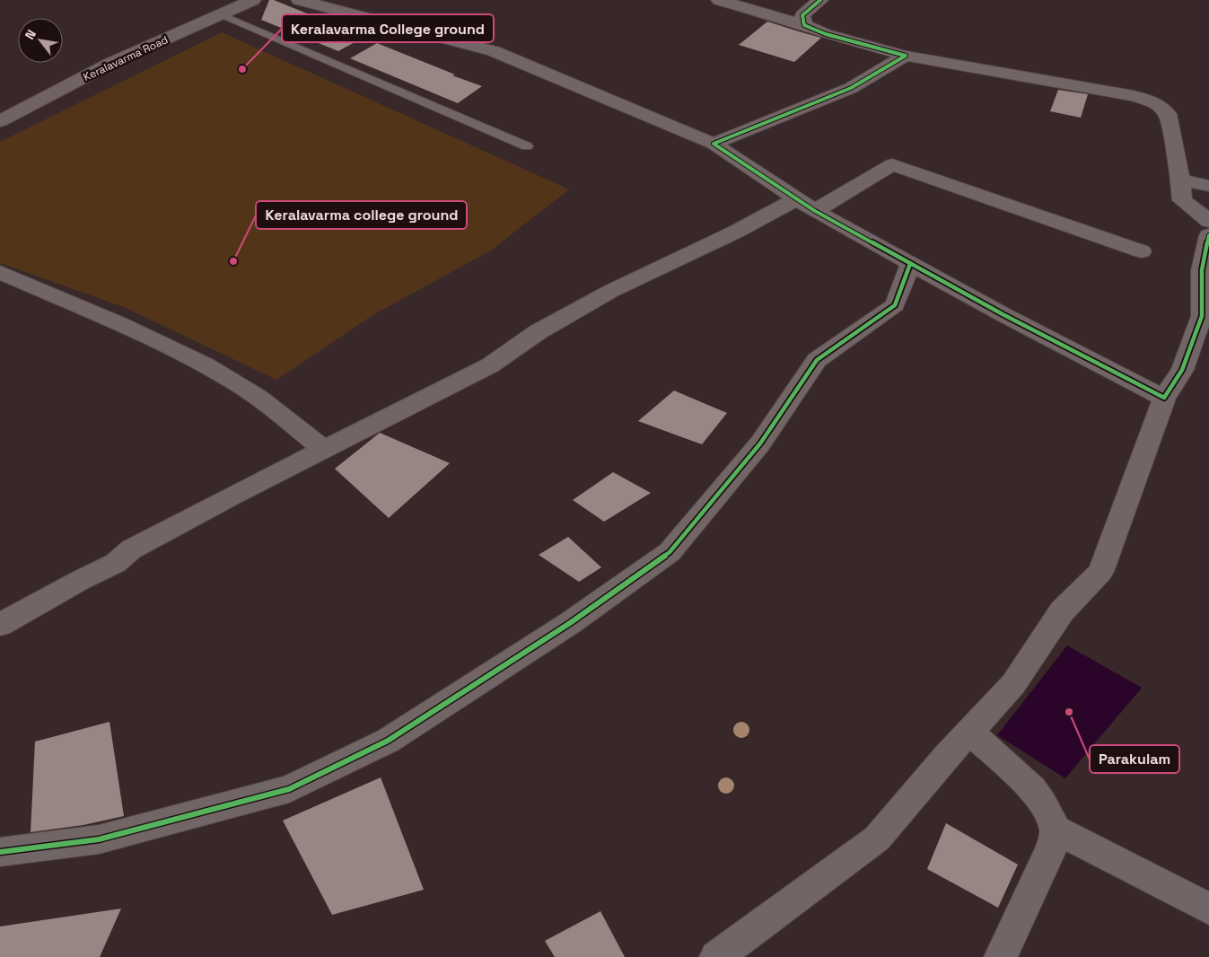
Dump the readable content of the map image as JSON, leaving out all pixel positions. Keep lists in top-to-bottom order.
{
  "streets": {
    "street": ["Keralavarma Road"]
  },
  "places": ["Keralavarma College ground", "Keralavarma college ground", "Parakulam"],
  "north": "top left"
}
